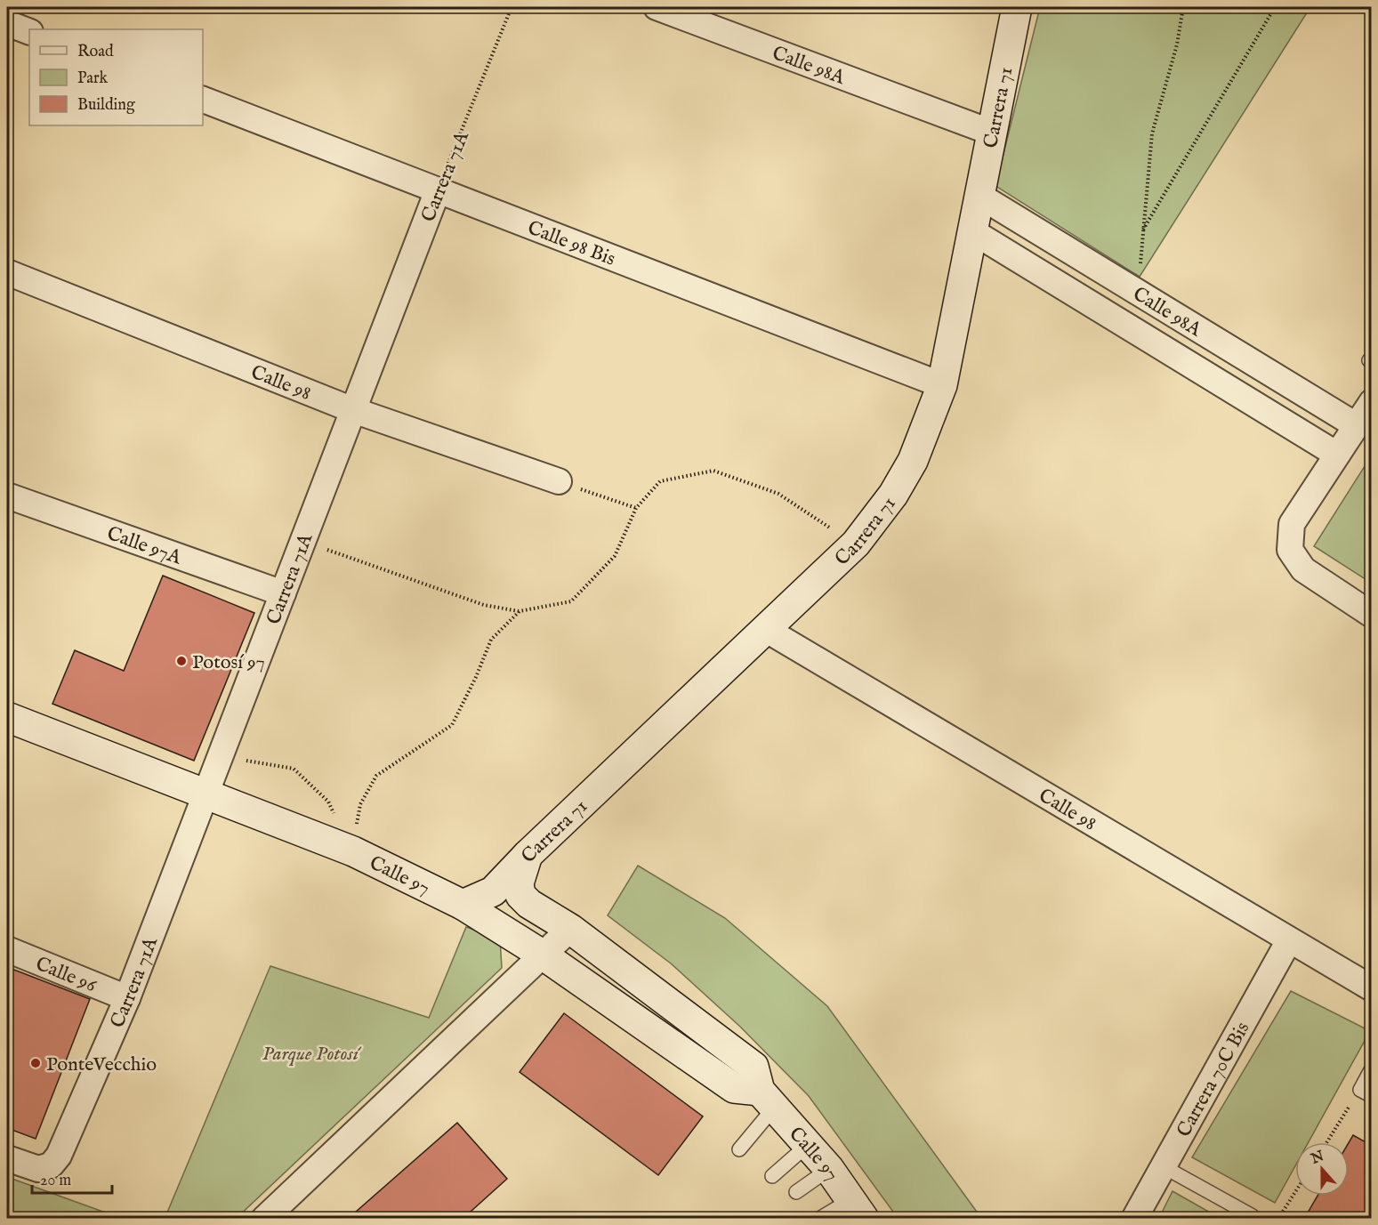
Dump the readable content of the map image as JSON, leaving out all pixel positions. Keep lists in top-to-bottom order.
{
  "streets": {
    "street": [
      "Calle 98A",
      "Carrera 71",
      "Carrera 71A",
      "Calle 98 Bis",
      "Calle 98",
      "Calle 97A",
      "Calle 97",
      "Calle 96",
      "Carrera 70C Bis"
    ]
  },
  "crossings": [
    ["Calle 98A", "Carrera 71"],
    ["Carrera 71", "Calle 98 Bis"],
    ["Carrera 71", "Calle 98"],
    ["Carrera 71", "Calle 97"],
    ["Carrera 71A", "Calle 98 Bis"],
    ["Carrera 71A", "Calle 98"],
    ["Carrera 71A", "Calle 97A"],
    ["Carrera 71A", "Calle 97"],
    ["Carrera 71A", "Calle 96"],
    ["Calle 98", "Carrera 70C Bis"]
  ],
  "parks": ["Parque Potosí"],
  "places": ["Potosí 97", "PonteVecchio"],
  "legend": ["Road", "Park", "Building"],
  "scale_bar": "20 m",
  "north": "top"
}
